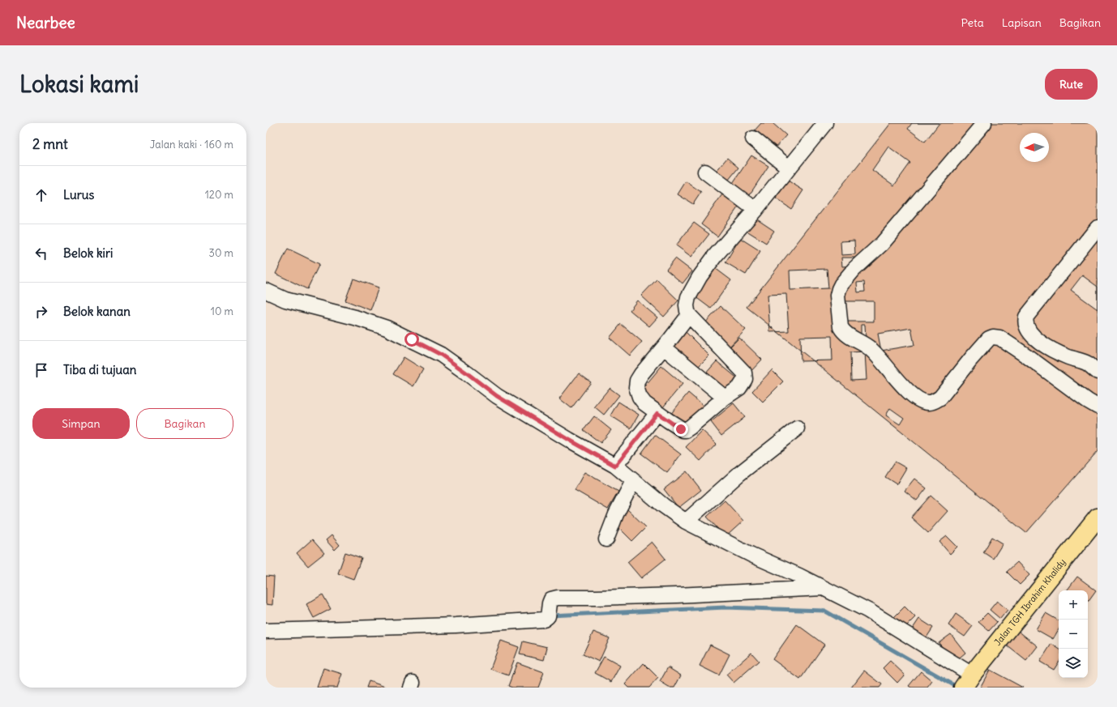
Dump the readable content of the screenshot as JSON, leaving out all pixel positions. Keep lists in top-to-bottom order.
{
  "streets": {
    "main road": ["Jalan TGH Ibrahim Khalidy"]
  },
  "north": "left",
  "page": {
    "header": "Nearbee",
    "nav": ["Peta", "Lapisan", "Bagikan"],
    "buttons": [
      "Rute",
      ["Simpan", "Bagikan"]
    ],
    "title": "Lokasi kami",
    "heading": ["2 mnt", "Jalan kaki · 160 m"],
    "list": [
      ["Lurus", "120 m"],
      ["Belok kiri", "30 m"],
      ["Belok kanan", "10 m"],
      "Tiba di tujuan"
    ],
    "map_buttons": ["+", "−"]
  }
}
